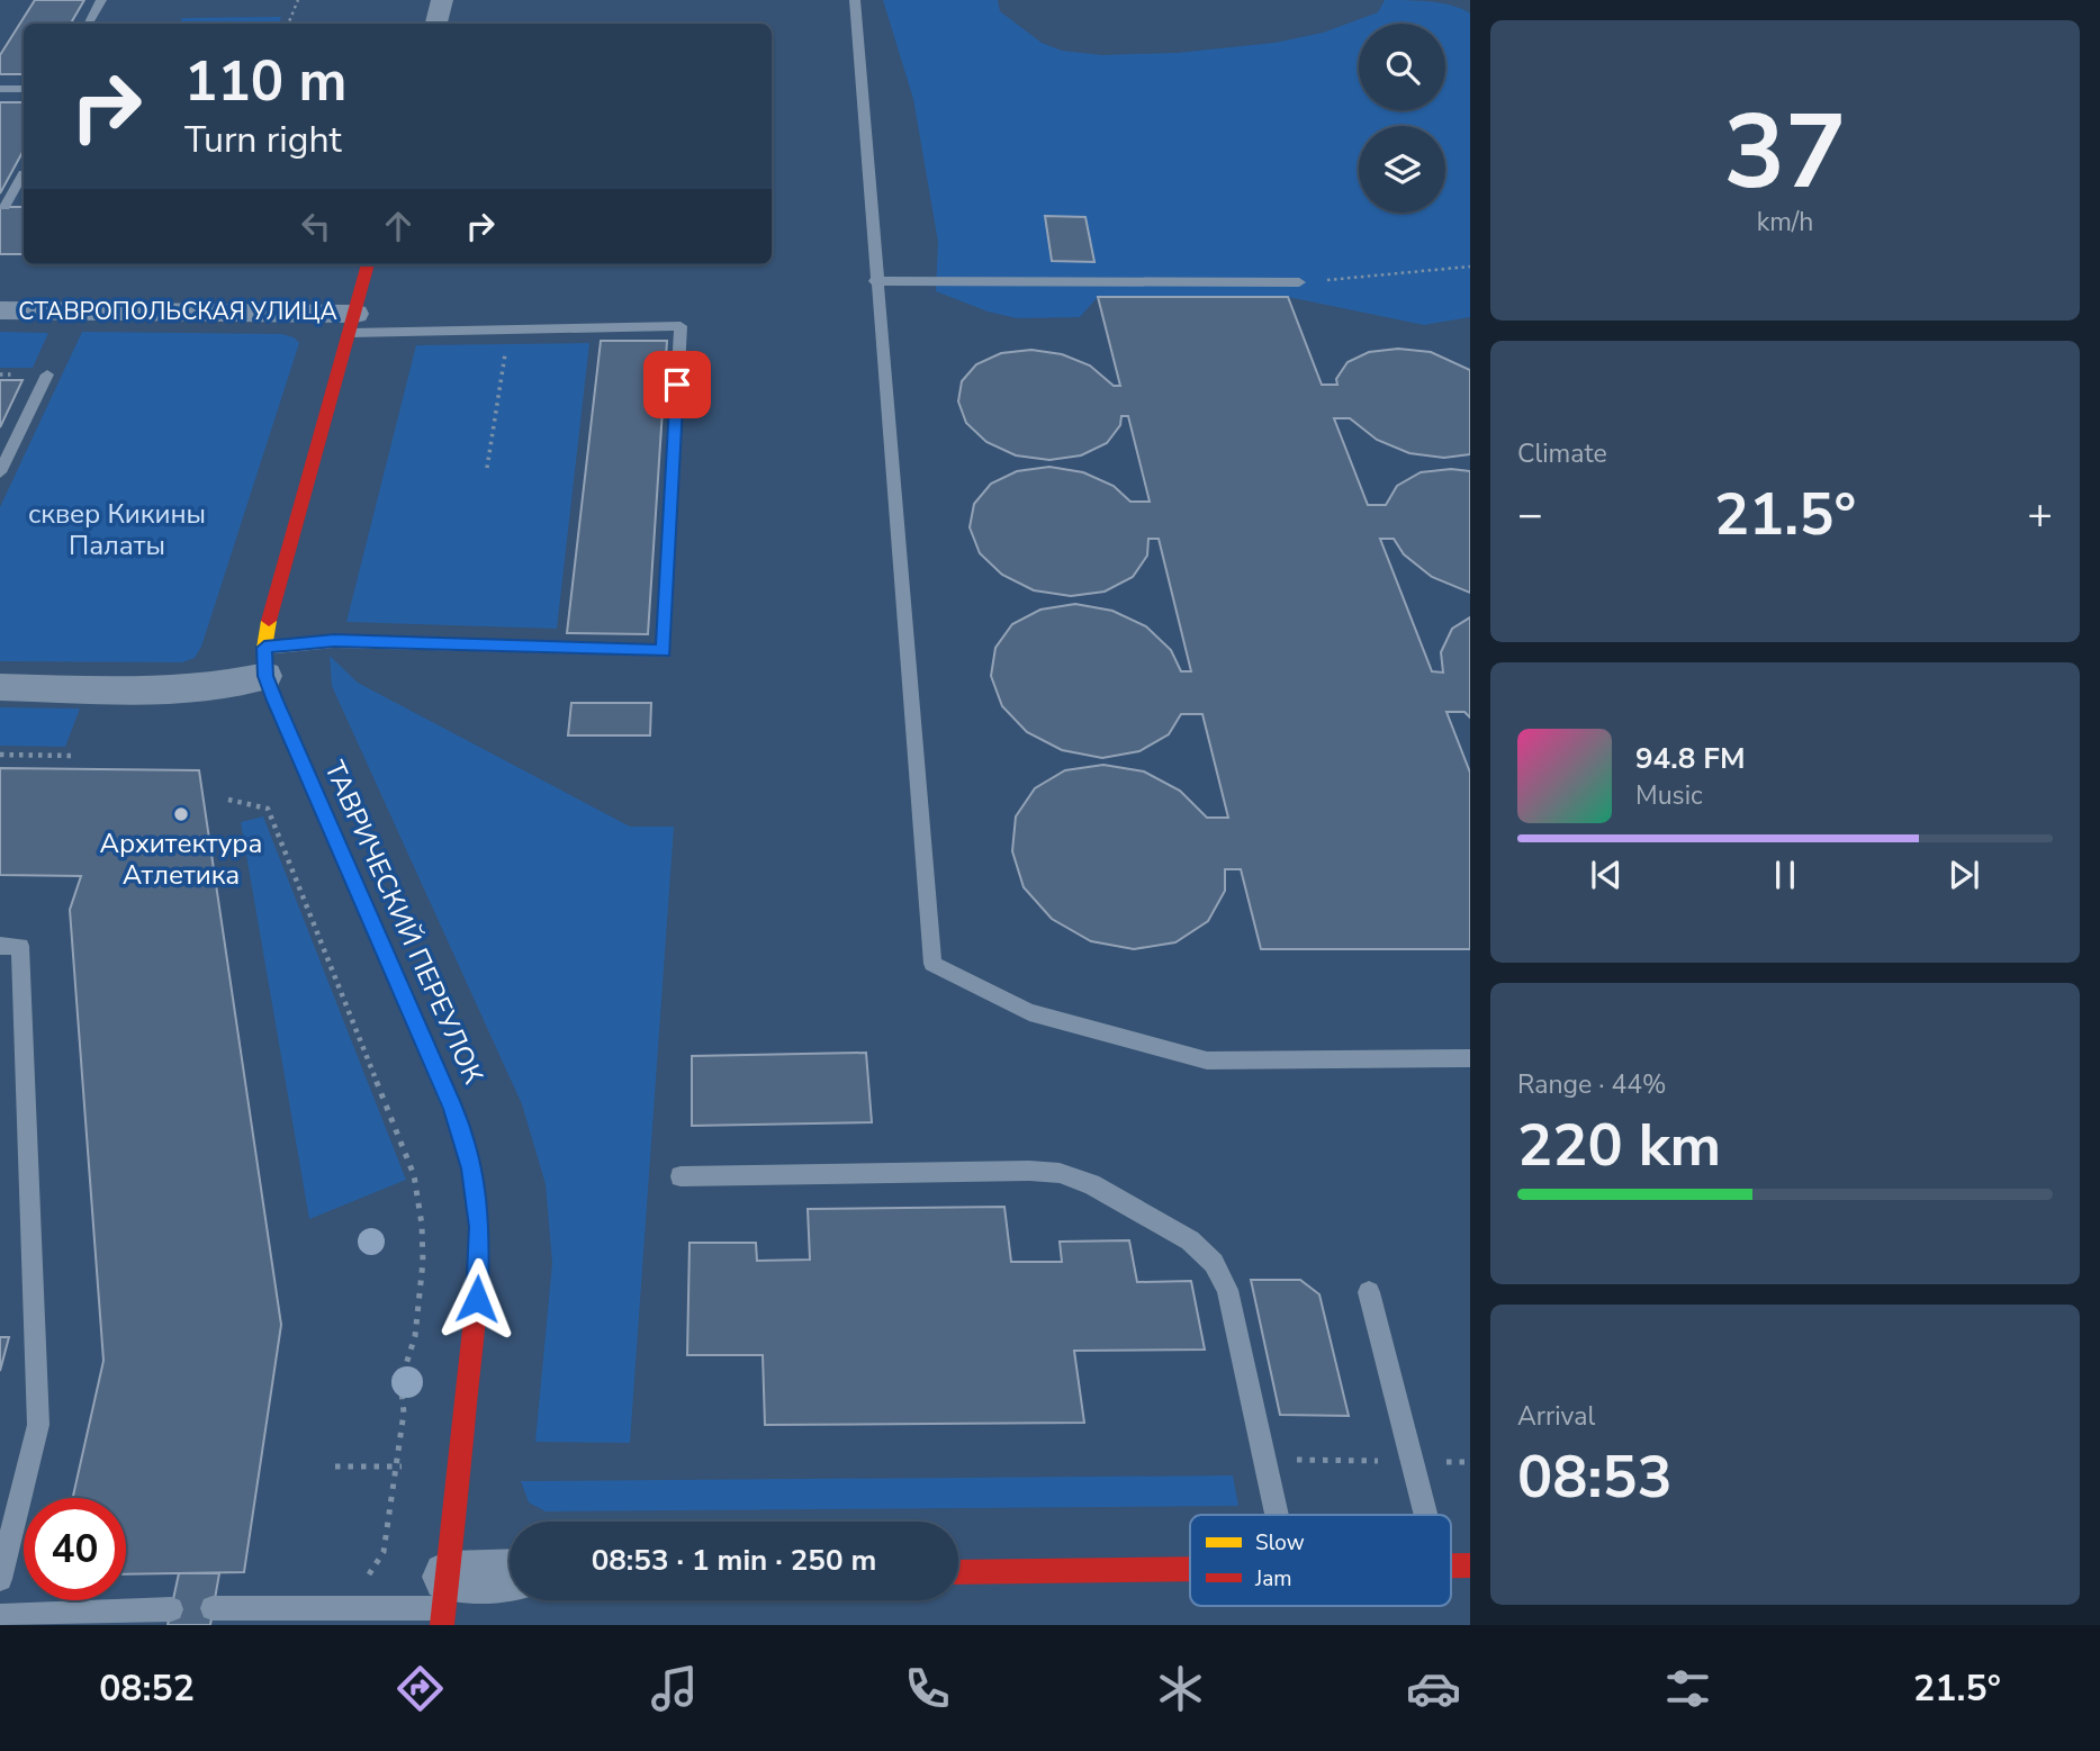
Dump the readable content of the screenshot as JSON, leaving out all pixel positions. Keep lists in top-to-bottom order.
{
  "streets": {
    "street": ["СТАВРОПОЛЬСКАЯ УЛИЦА", "ТАВРИЧЕСКИЙ ПЕРЕУЛОК"]
  },
  "parks": ["сквер Кикины Палаты"],
  "places": ["Архитектура Атлетика"],
  "legend": ["Slow", "Jam"],
  "page": {
    "tile": [
      ["37", "km/h"],
      "Climate",
      ["Range · 44%", "220 km"],
      ["Arrival", "08:53"]
    ],
    "turn": ["110 m", "Turn right"],
    "heat": ["−", "21.5°", "+"],
    "song": ["94.8 FM", "Music"],
    "limit": "40",
    "trip": "08:53 · 1 min · 250 m",
    "tabs": ["08:52", "21.5°"]
  }
}
